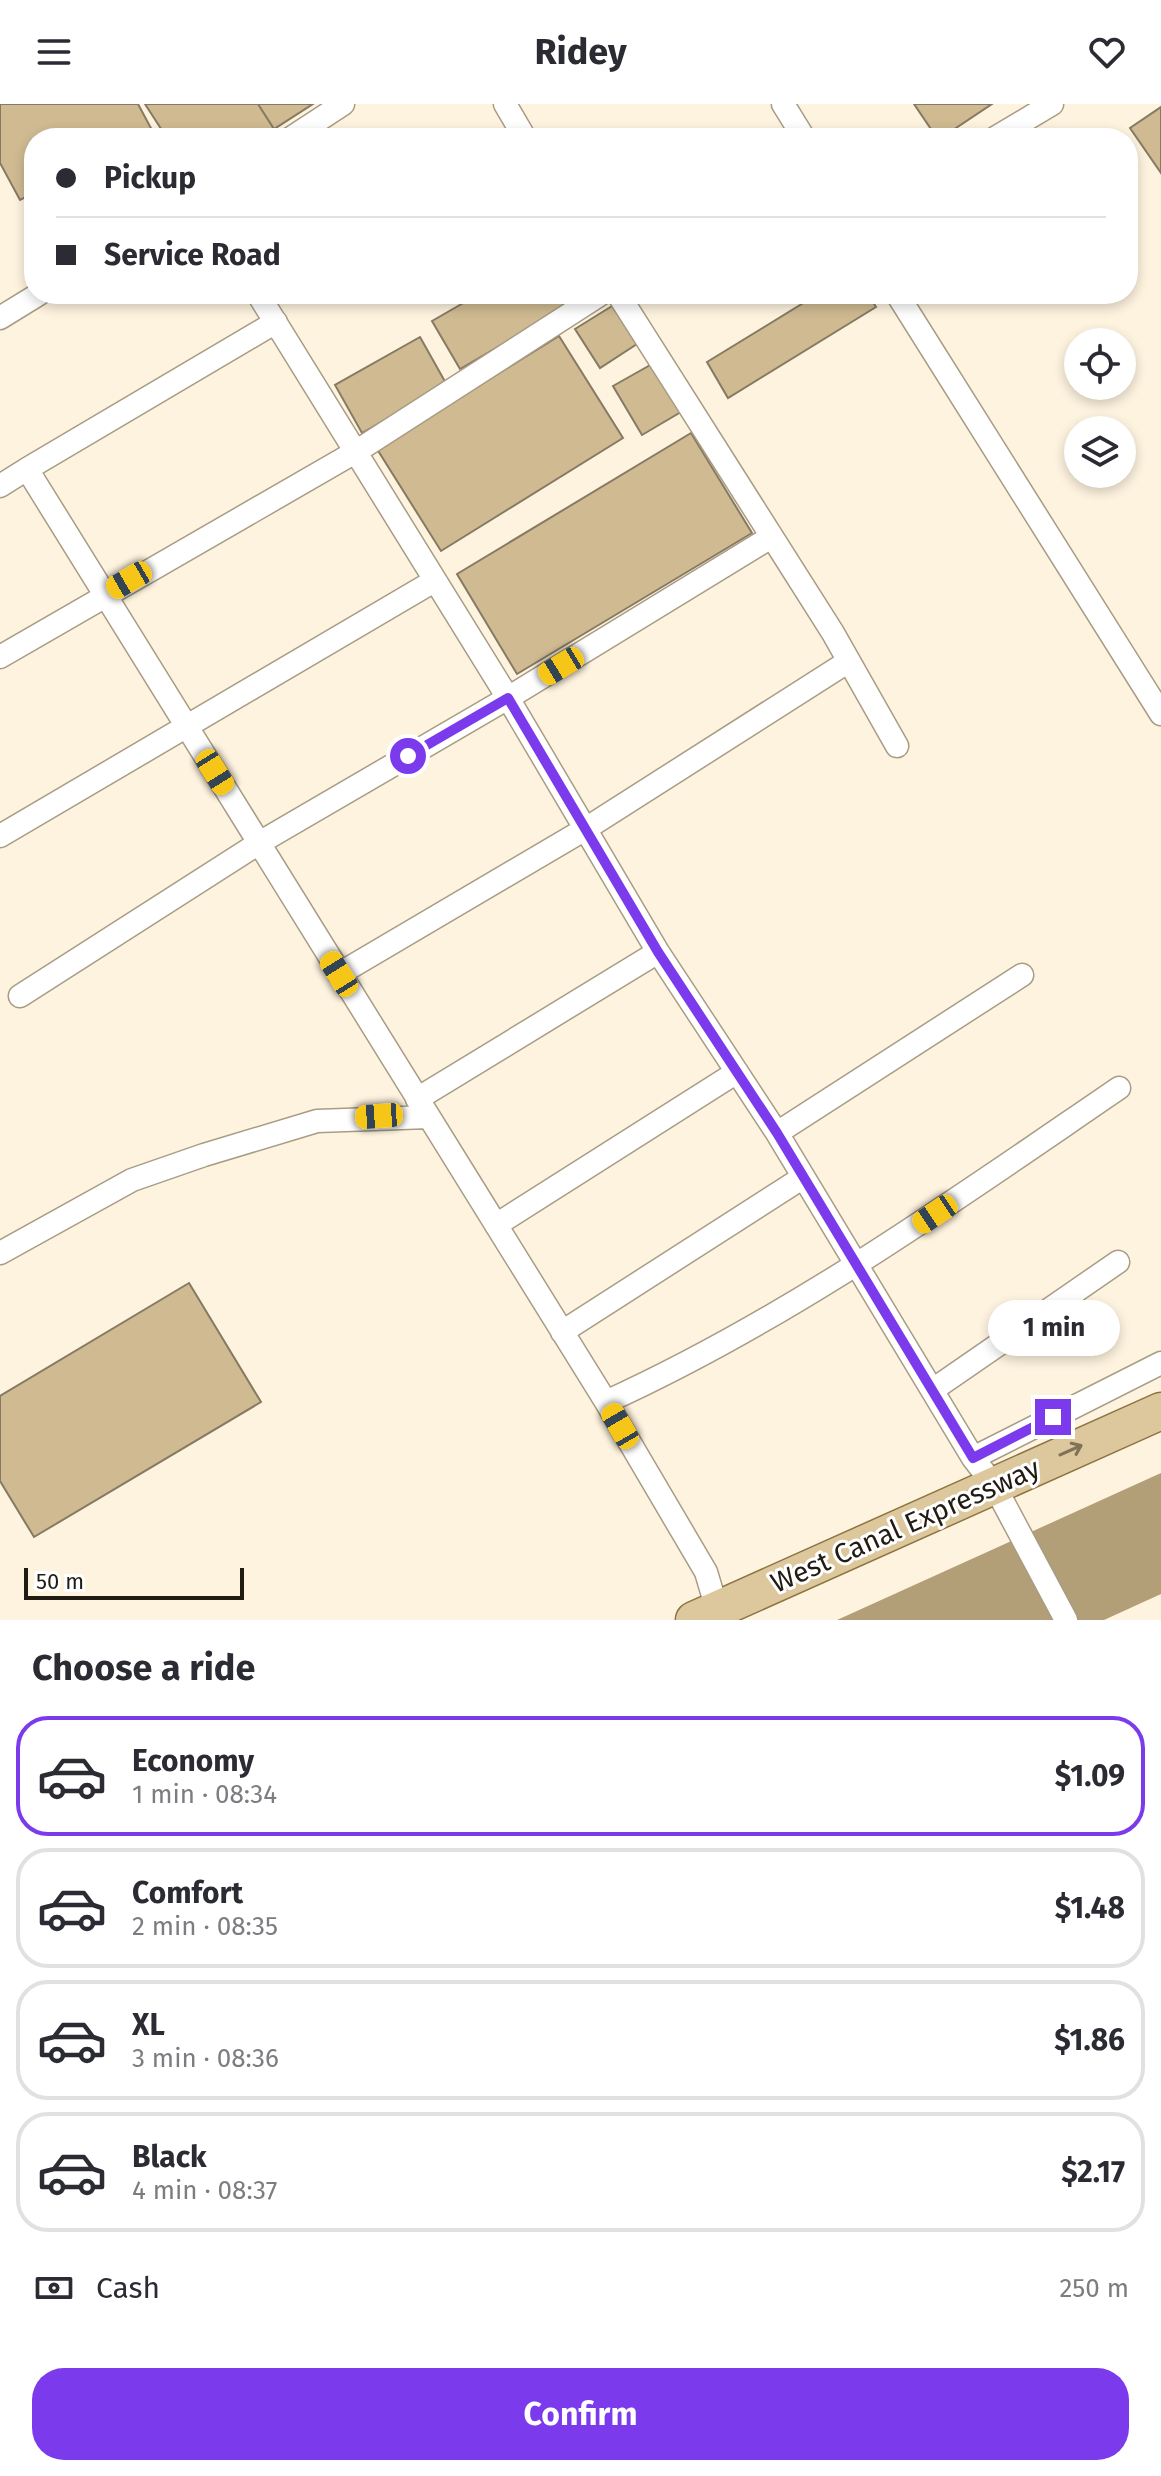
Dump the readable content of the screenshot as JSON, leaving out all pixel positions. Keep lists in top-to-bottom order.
{
  "streets": {
    "main road": ["West Canal Expressway"]
  },
  "one_way": ["West Canal Expressway"],
  "scale_bar": "50 m",
  "page": {
    "header": "Ridey",
    "banner": ["Pickup", "Service Road"],
    "bubble": "1 min",
    "scale": "50 m",
    "heading": "Choose a ride",
    "list": [
      {
        "name": "Economy",
        "note": "1 min · 08:34",
        "value": "$1.09"
      },
      {
        "name": "Comfort",
        "note": "2 min · 08:35",
        "value": "$1.48"
      },
      {
        "name": "XL",
        "note": "3 min · 08:36",
        "value": "$1.86"
      },
      {
        "name": "Black",
        "note": "4 min · 08:37",
        "value": "$2.17"
      }
    ],
    "pay": ["Cash", "250 m"],
    "buttons": "Confirm"
  }
}
